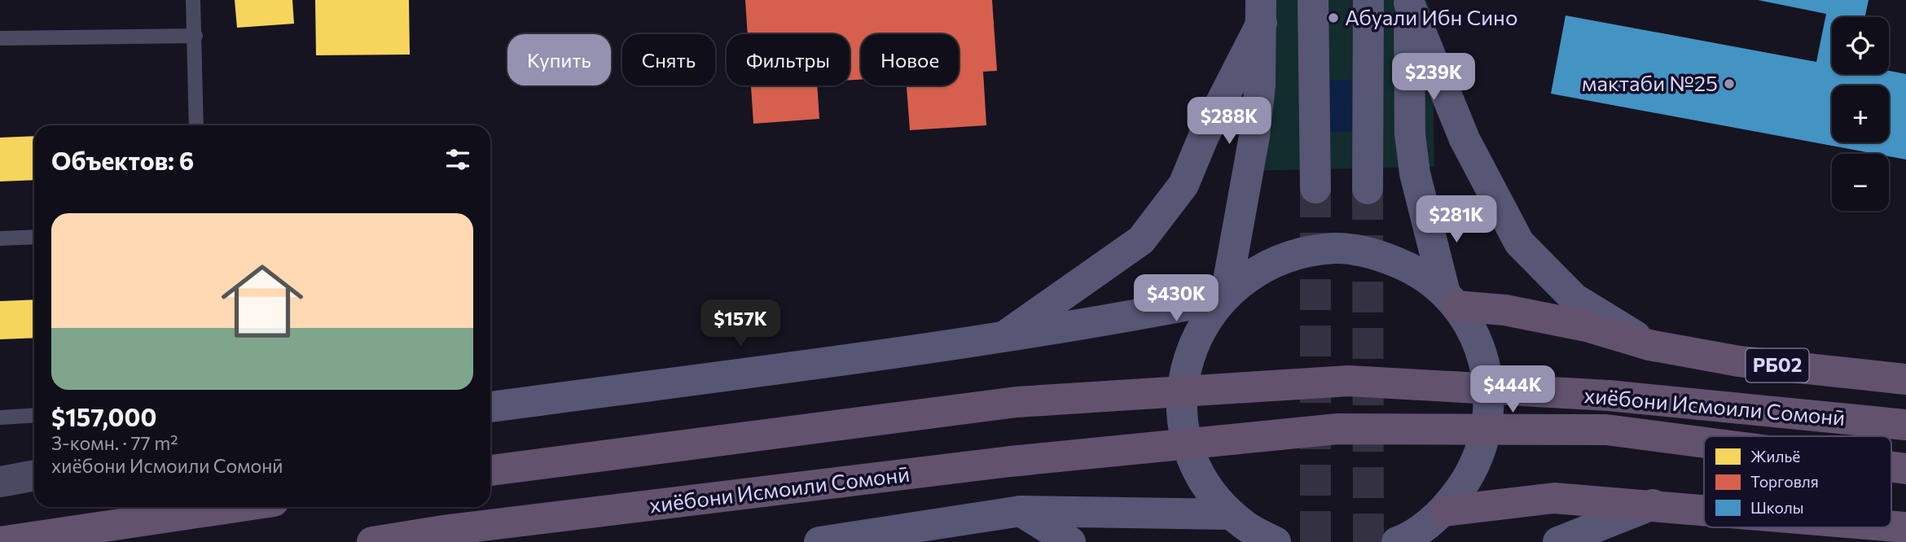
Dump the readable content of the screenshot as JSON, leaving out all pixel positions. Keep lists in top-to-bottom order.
{
  "streets": {
    "highway": ["РБ02", "хиёбони Исмоили Сомонӣ"]
  },
  "places": ["Абуали Ибн Сино", "мактаби №25"],
  "legend": ["Жильё", "Торговля", "Школы"],
  "page": {
    "map_buttons": ["+", "−"],
    "chip": [
      "Купить",
      "Снять",
      "Фильтры",
      "Новое"
    ],
    "price": [
      "$239K",
      "$288K",
      "$281K",
      "$430K",
      "$157K",
      "$444K"
    ],
    "heading": "Объектов: 6",
    "list": [
      {
        "name": "$157,000",
        "note": "3-комн. · 77 m² · хиёбони Исмоили Сомонӣ"
      }
    ]
  }
}
